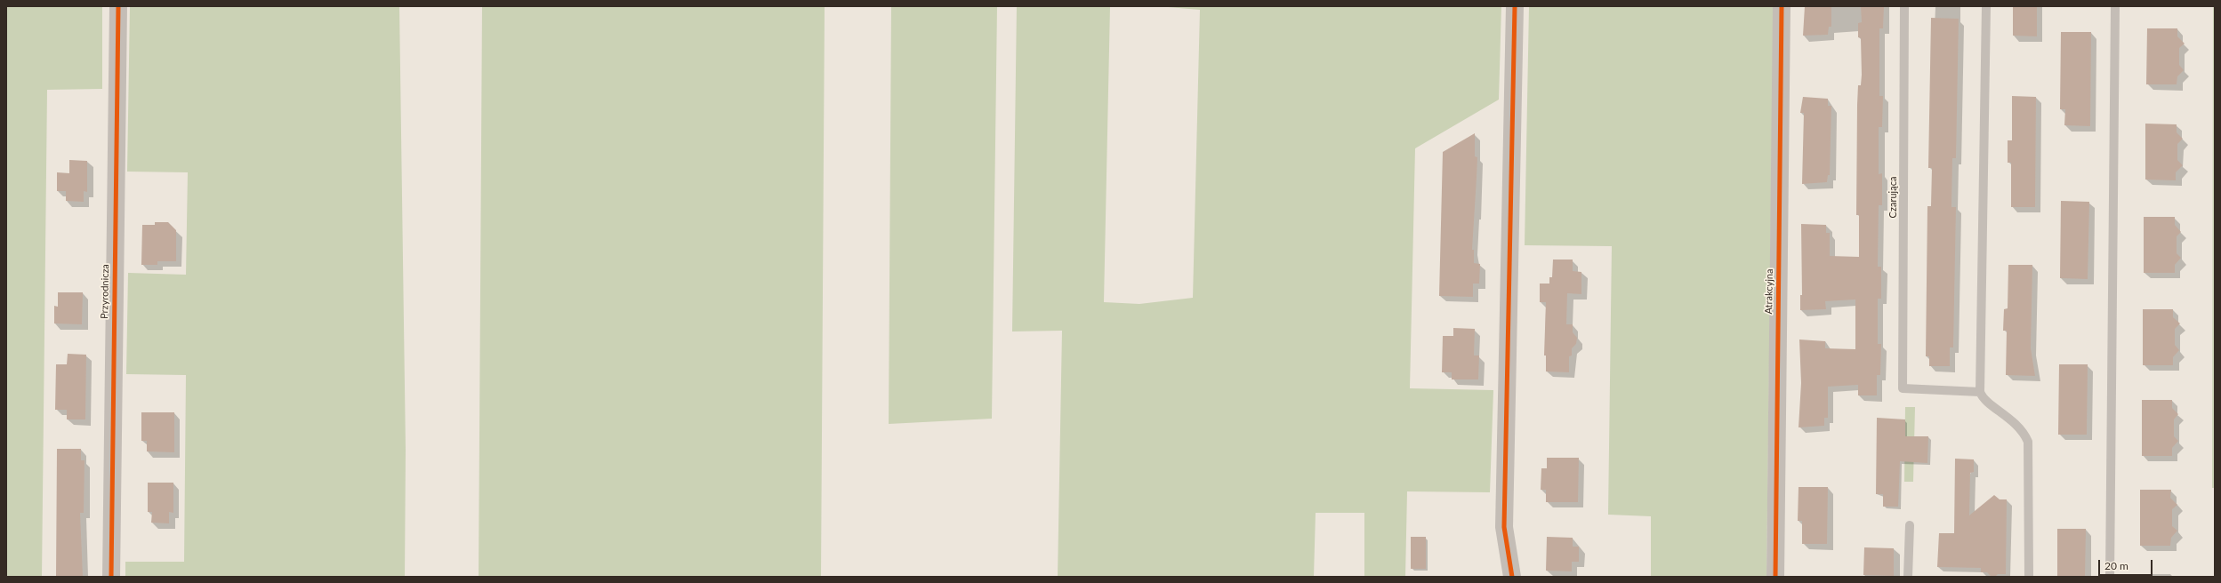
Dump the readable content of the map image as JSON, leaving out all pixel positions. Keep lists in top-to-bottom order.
{
  "streets": {
    "street": ["Przyrodnicza", "Atrakcyjna"],
    "lane": ["Czarująca"]
  },
  "scale_bar": "20 m"
}
